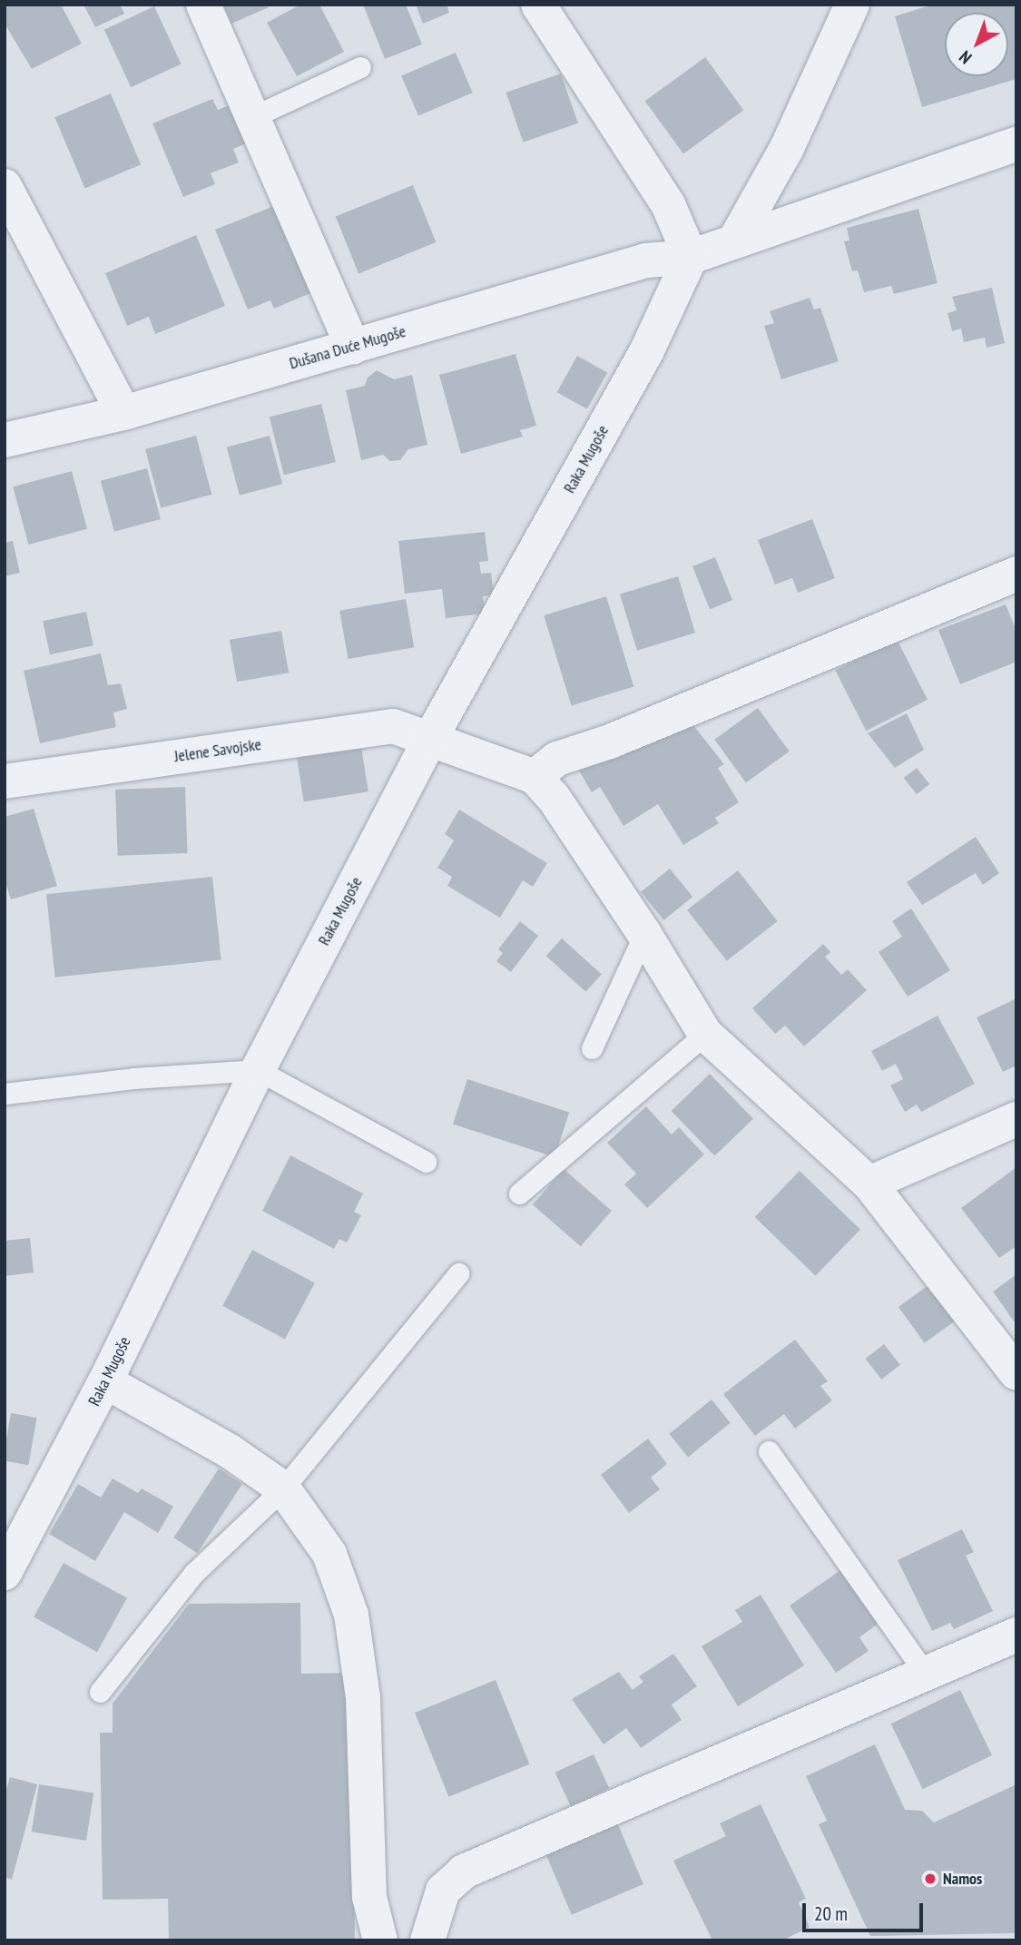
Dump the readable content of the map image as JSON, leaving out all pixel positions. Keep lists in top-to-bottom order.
{
  "streets": {
    "street": ["Dušana Duće Mugoše", "Raka Mugoše", "Jelene Savojske"]
  },
  "crossings": [
    ["Dušana Duće Mugoše", "Raka Mugoše"],
    ["Raka Mugoše", "Jelene Savojske"]
  ],
  "places": ["Namos"],
  "scale_bar": "20 m",
  "north": "bottom left"
}
